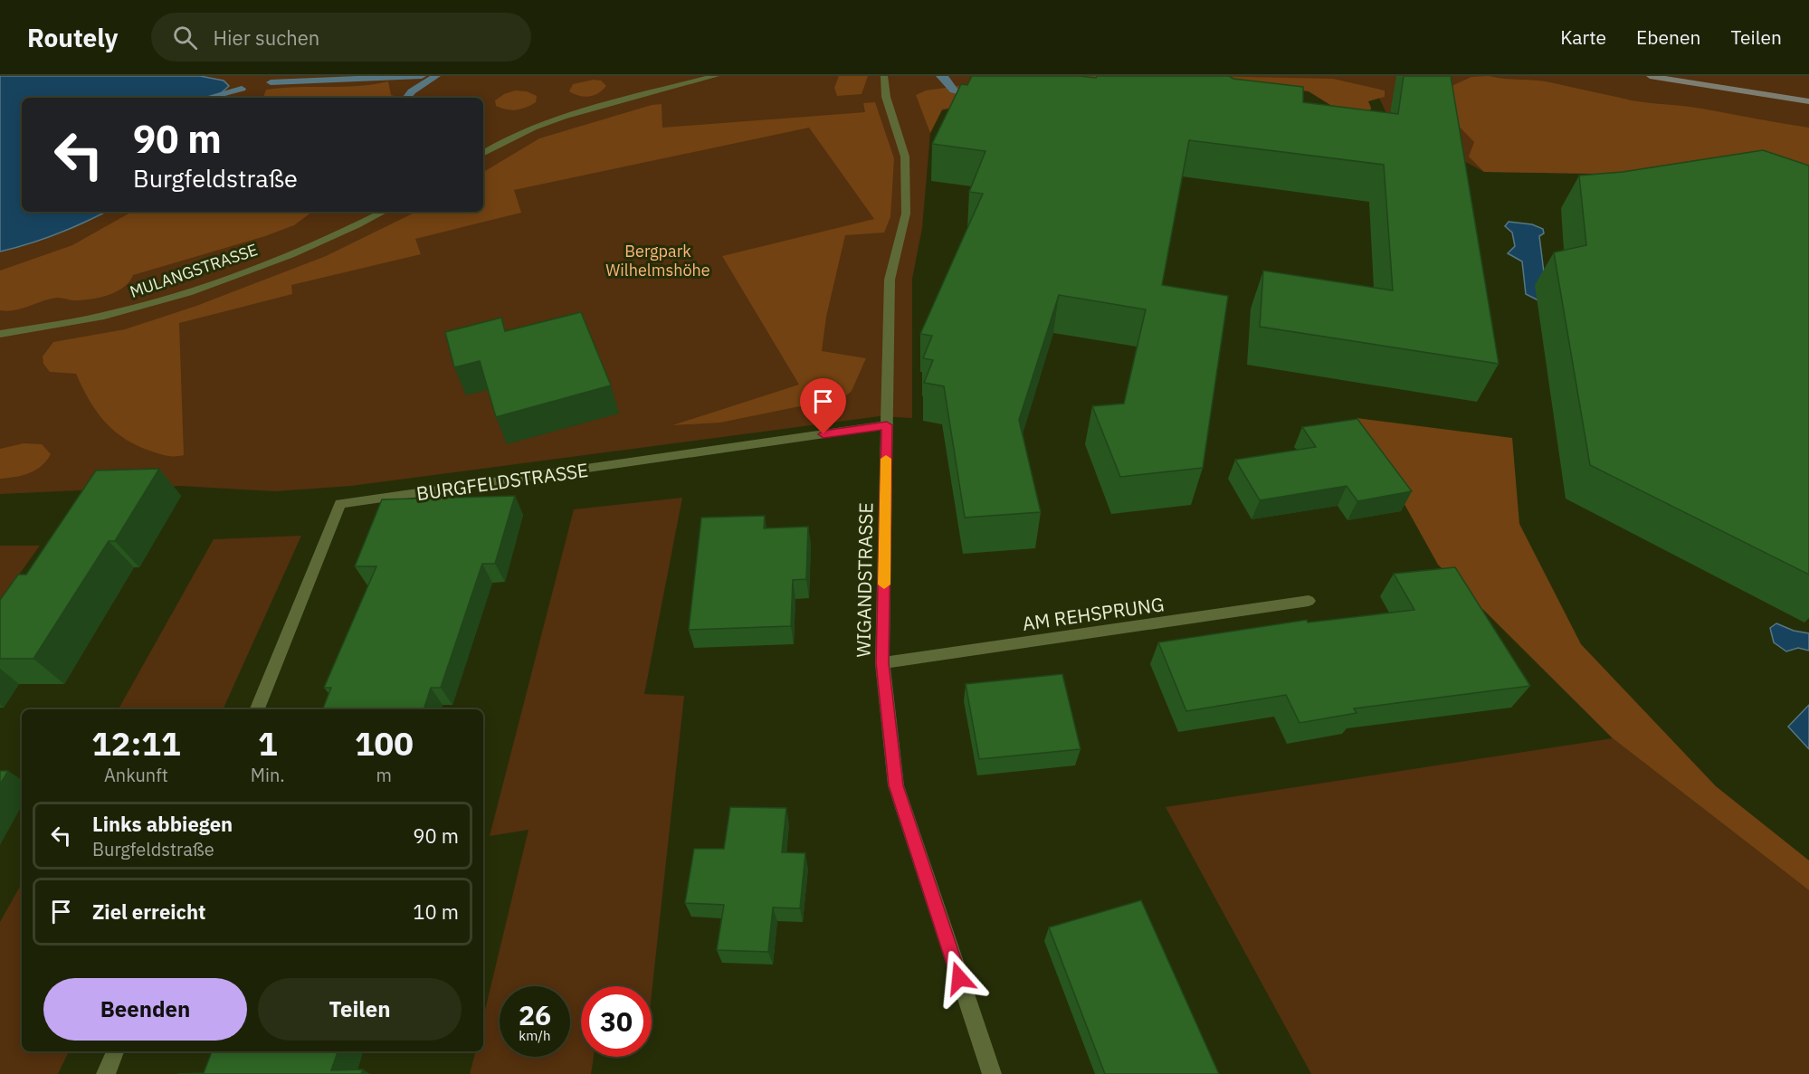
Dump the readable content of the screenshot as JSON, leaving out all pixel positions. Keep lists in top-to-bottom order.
{
  "streets": {
    "street": [
      "MULANGSTRASSE",
      "BURGFELDSTRASSE",
      "WIGANDSTRASSE",
      "AM REHSPRUNG"
    ]
  },
  "crossings": [
    ["BURGFELDSTRASSE", "WIGANDSTRASSE"],
    ["WIGANDSTRASSE", "AM REHSPRUNG"]
  ],
  "parks": ["Bergpark Wilhelmshöhe"],
  "page": {
    "header": "Routely",
    "search": "Hier suchen",
    "nav": ["Karte", "Ebenen", "Teilen"],
    "turn": ["90 m", "Burgfeldstraße"],
    "eta": [
      "12:11",
      "Ankunft",
      "1",
      "Min.",
      "100",
      "m"
    ],
    "list": [
      {
        "name": "Links abbiegen",
        "note": "Burgfeldstraße",
        "value": "90 m"
      },
      {
        "name": "Ziel erreicht",
        "value": "10 m"
      }
    ],
    "buttons": ["Beenden", "Teilen"],
    "speed": "26 km/h",
    "limit": "30"
  }
}
